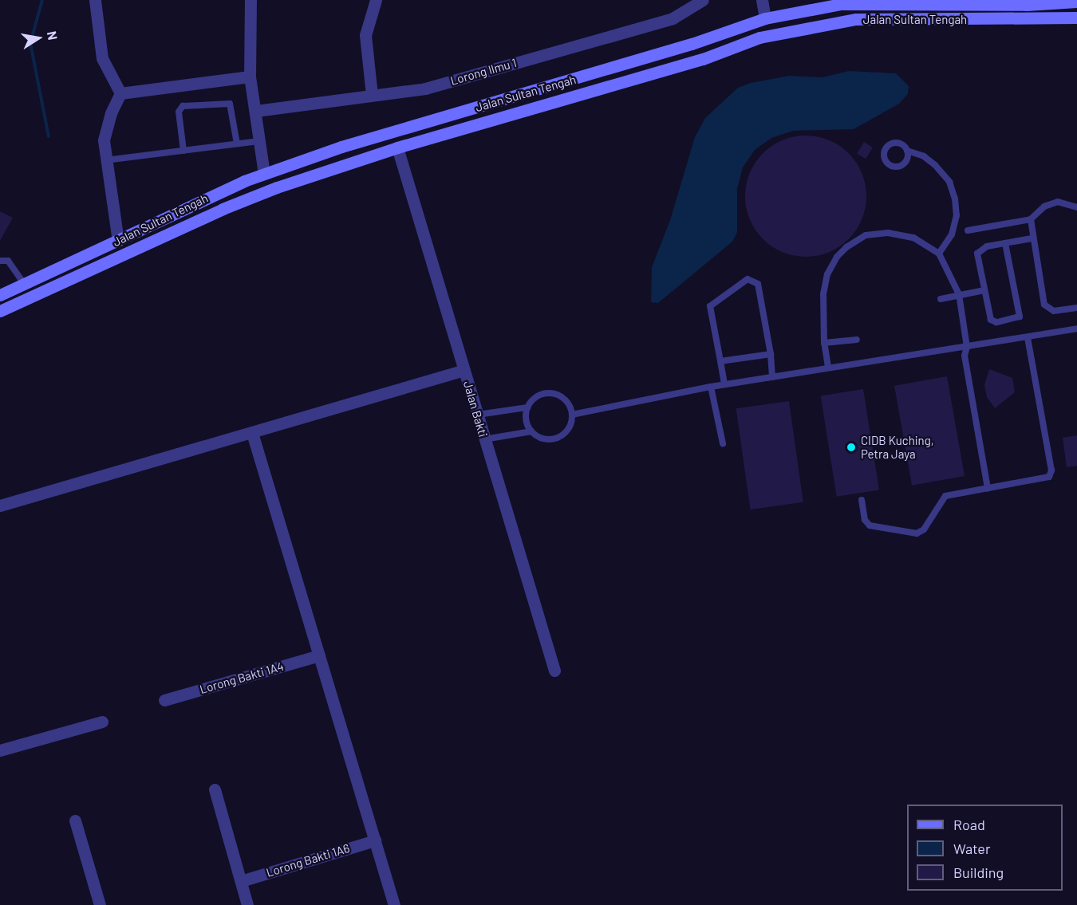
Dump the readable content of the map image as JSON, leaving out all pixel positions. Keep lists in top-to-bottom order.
{
  "streets": {
    "main road": ["Jalan Sultan Tengah"],
    "street": [
      "Lorong Ilmu 1",
      "Jalan Bakti",
      "Lorong Bakti 1A4",
      "Lorong Bakti 1A6"
    ]
  },
  "crossings": [
    ["Jalan Sultan Tengah", "Jalan Bakti"]
  ],
  "places": ["CIDB Kuching, Petra Jaya"],
  "legend": ["Road", "Water", "Building"],
  "north": "right"
}
